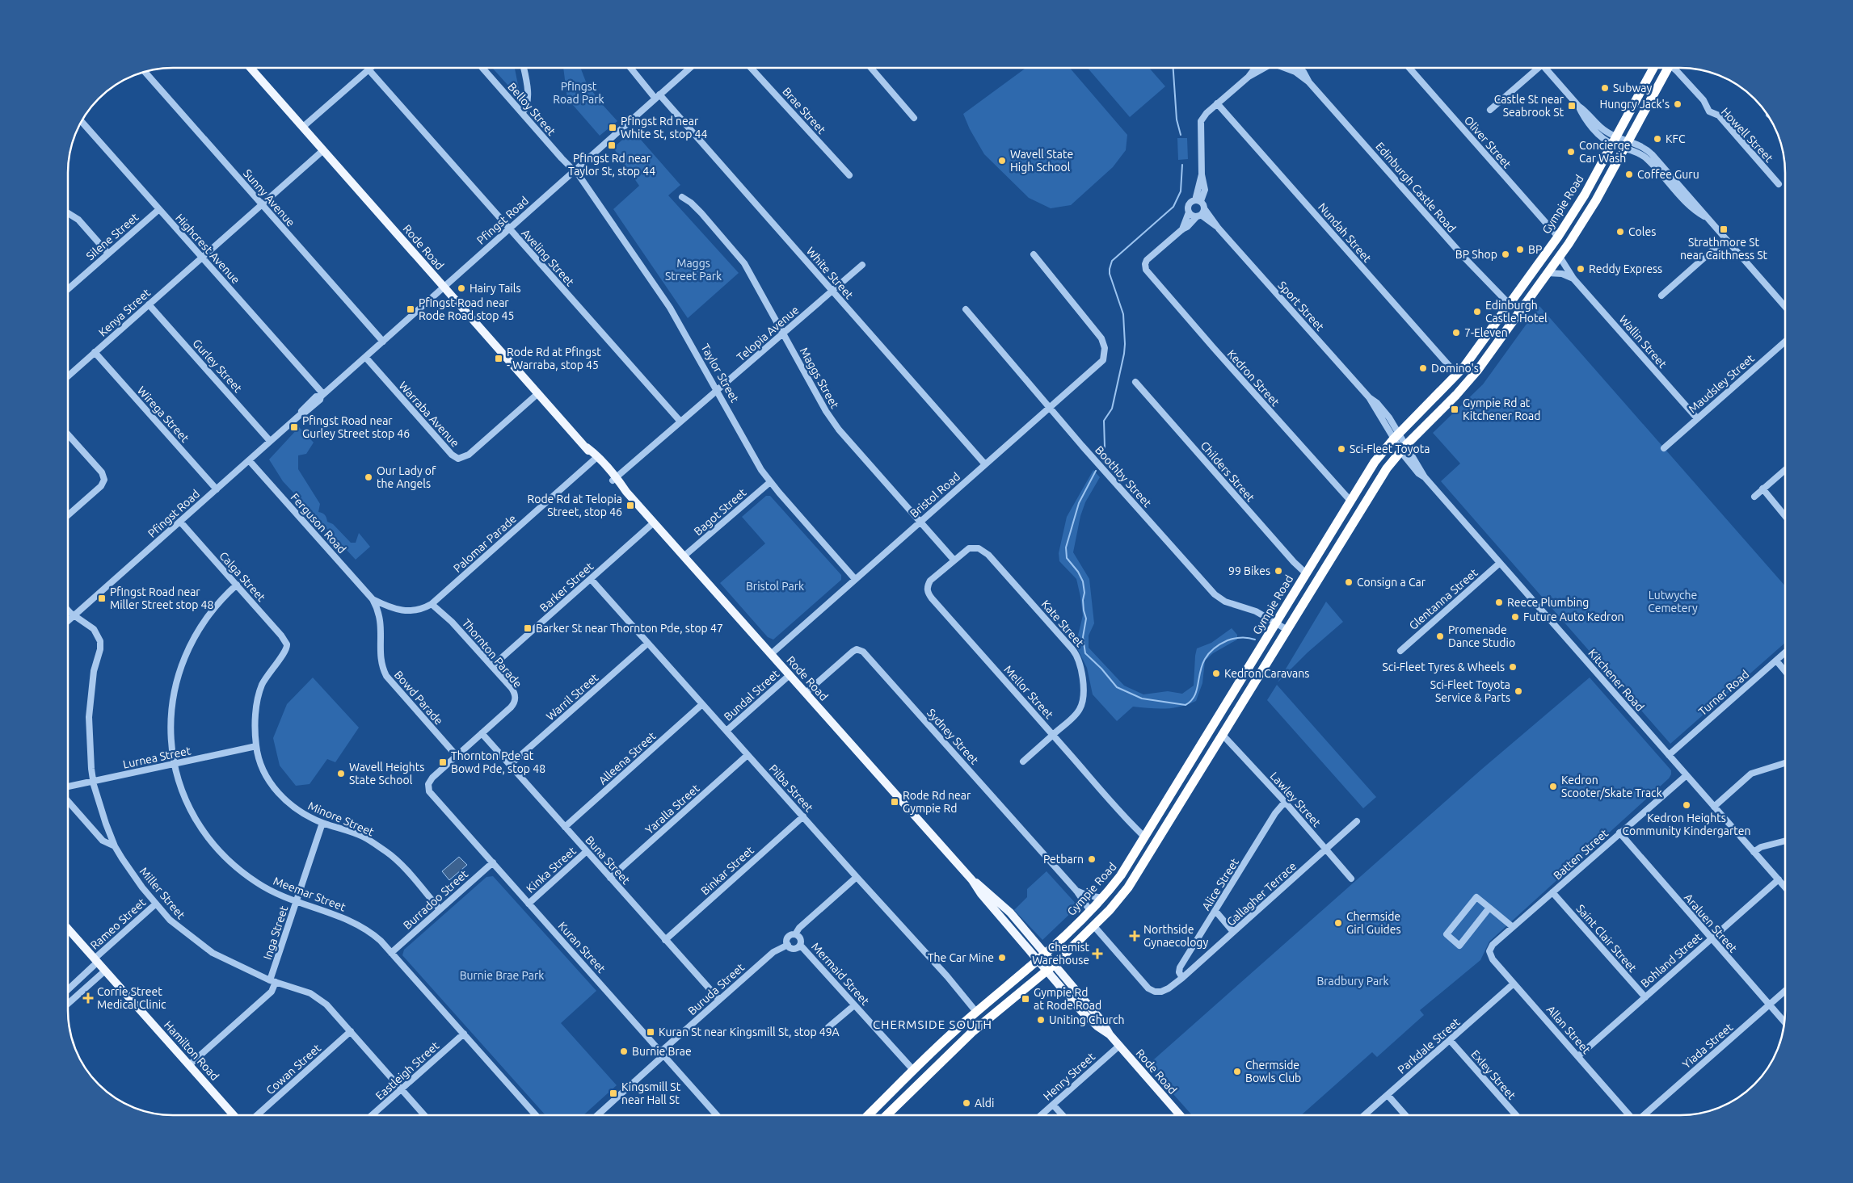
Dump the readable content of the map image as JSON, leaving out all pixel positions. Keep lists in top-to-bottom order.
{
  "streets": {
    "highway": ["Gympie Road"],
    "main road": ["Rode Road", "Hamilton Road"],
    "street": [
      "Belloy Street",
      "Brae Street",
      "Howell Street",
      "Oliver Street",
      "Edinburgh Castle Road",
      "Sunny Avenue",
      "Pfingst Road",
      "Nundah Street",
      "Silene Street",
      "Highcrest Avenue",
      "Aveling Street",
      "White Street",
      "Sport Street",
      "Kenya Street",
      "Telopia Avenue",
      "Wallin Street",
      "Gurley Street",
      "Taylor Street",
      "Maggs Street",
      "Kedron Street",
      "Maudsley Street",
      "Wirega Street",
      "Warraba Avenue",
      "Childers Street",
      "Boothby Street",
      "Bristol Road",
      "Bagot Street",
      "Ferguson Road",
      "Palomar Parade",
      "Calga Street",
      "Barker Street",
      "Glentanna Street",
      "Kate Street",
      "Thornton Parade",
      "Kitchener Road",
      "Mellor Street",
      "Turner Road",
      "Bundal Street",
      "Warril Street",
      "Bowd Parade",
      "Sydney Street",
      "Lurnea Street",
      "Alleena Street",
      "Pilba Street",
      "Lawley Street",
      "Yaralla Street",
      "Minore Street",
      "Batten Street",
      "Buna Street",
      "Kinka Street",
      "Binkar Street",
      "Alice Street",
      "Miller Street",
      "Meemar Street",
      "Gallagher Terrace",
      "Burradoo Street",
      "Araluen Street",
      "Rameo Street",
      "Inga Street",
      "Saint Clair Street",
      "Kuran Street",
      "Bohland Street",
      "Mermaid Street",
      "Buruda Street",
      "Allan Street",
      "Parkdale Street",
      "Yiada Street",
      "Cowan Street",
      "Eastleigh Street",
      "Exley Street",
      "Henry Street"
    ]
  },
  "crossings": [
    ["Belloy Street", "Pfingst Road"],
    ["Belloy Street", "Taylor Street"],
    ["Oliver Street", "Gympie Road"],
    ["Edinburgh Castle Road", "Gympie Road"],
    ["Sunny Avenue", "Pfingst Road"],
    ["Sunny Avenue", "Kenya Street"],
    ["Gympie Road", "Nundah Street"],
    ["Gympie Road", "Rode Road"],
    ["Gympie Road", "Sport Street"],
    ["Gympie Road", "Kedron Street"],
    ["Gympie Road", "Childers Street"],
    ["Gympie Road", "Boothby Street"],
    ["Gympie Road", "Kitchener Road"],
    ["Gympie Road", "Mellor Street"],
    ["Gympie Road", "Sydney Street"],
    ["Gympie Road", "Pilba Street"],
    ["Gympie Road", "Mermaid Street"],
    ["Pfingst Road", "Rode Road"],
    ["Pfingst Road", "Highcrest Avenue"],
    ["Pfingst Road", "Aveling Street"],
    ["Pfingst Road", "White Street"],
    ["Pfingst Road", "Gurley Street"],
    ["Pfingst Road", "Taylor Street"],
    ["Pfingst Road", "Wirega Street"],
    ["Pfingst Road", "Warraba Avenue"],
    ["Pfingst Road", "Ferguson Road"],
    ["Pfingst Road", "Calga Street"],
    ["Pfingst Road", "Miller Street"],
    ["Silene Street", "Highcrest Avenue"],
    ["Rode Road", "Kenya Street"],
    ["Rode Road", "Telopia Avenue"],
    ["Rode Road", "Warraba Avenue"],
    ["Rode Road", "Bristol Road"],
    ["Rode Road", "Bagot Street"],
    ["Rode Road", "Palomar Parade"],
    ["Rode Road", "Barker Street"],
    ["Rode Road", "Bundal Street"],
    ["Rode Road", "Sydney Street"],
    ["Rode Road", "Henry Street"],
    ["Highcrest Avenue", "Kenya Street"],
    ["Aveling Street", "Telopia Avenue"],
    ["White Street", "Telopia Avenue"],
    ["White Street", "Bristol Road"],
    ["Sport Street", "Kitchener Road"],
    ["Kenya Street", "Gurley Street"],
    ["Kenya Street", "Wirega Street"],
    ["Telopia Avenue", "Taylor Street"],
    ["Telopia Avenue", "Maggs Street"],
    ["Wallin Street", "Maudsley Street"],
    ["Taylor Street", "Bristol Road"],
    ["Taylor Street", "Bagot Street"],
    ["Maggs Street", "Bristol Road"],
    ["Maggs Street", "Kate Street"],
    ["Maggs Street", "Mellor Street"],
    ["Boothby Street", "Bristol Road"],
    ["Ferguson Road", "Palomar Parade"],
    ["Ferguson Road", "Bowd Parade"],
    ["Palomar Parade", "Thornton Parade"],
    ["Palomar Parade", "Bowd Parade"],
    ["Calga Street", "Minore Street"],
    ["Calga Street", "Meemar Street"],
    ["Barker Street", "Thornton Parade"],
    ["Barker Street", "Pilba Street"],
    ["Glentanna Street", "Kitchener Road"],
    ["Kate Street", "Mellor Street"],
    ["Thornton Parade", "Bowd Parade"],
    ["Thornton Parade", "Buna Street"],
    ["Thornton Parade", "Kuran Street"],
    ["Kitchener Road", "Turner Road"],
    ["Kitchener Road", "Batten Street"],
    ["Kitchener Road", "Bohland Street"],
    ["Bundal Street", "Pilba Street"],
    ["Warril Street", "Pilba Street"],
    ["Warril Street", "Buna Street"],
    ["Lurnea Street", "Minore Street"],
    ["Lurnea Street", "Miller Street"],
    ["Lurnea Street", "Meemar Street"],
    ["Alleena Street", "Pilba Street"],
    ["Alleena Street", "Buna Street"],
    ["Pilba Street", "Yaralla Street"],
    ["Pilba Street", "Binkar Street"],
    ["Lawley Street", "Alice Street"],
    ["Lawley Street", "Gallagher Terrace"],
    ["Yaralla Street", "Buna Street"],
    ["Minore Street", "Burradoo Street"],
    ["Minore Street", "Inga Street"],
    ["Batten Street", "Araluen Street"],
    ["Batten Street", "Saint Clair Street"],
    ["Batten Street", "Allan Street"],
    ["Buna Street", "Kinka Street"],
    ["Buna Street", "Binkar Street"],
    ["Buna Street", "Buruda Street"],
    ["Kinka Street", "Kuran Street"],
    ["Alice Street", "Gallagher Terrace"],
    ["Miller Street", "Rameo Street"],
    ["Miller Street", "Inga Street"],
    ["Miller Street", "Cowan Street"],
    ["Miller Street", "Eastleigh Street"],
    ["Meemar Street", "Burradoo Street"],
    ["Meemar Street", "Inga Street"],
    ["Meemar Street", "Eastleigh Street"],
    ["Burradoo Street", "Kuran Street"],
    ["Araluen Street", "Bohland Street"],
    ["Araluen Street", "Yiada Street"],
    ["Rameo Street", "Hamilton Road"],
    ["Inga Street", "Hamilton Road"],
    ["Saint Clair Street", "Bohland Street"],
    ["Kuran Street", "Buruda Street"],
    ["Bohland Street", "Allan Street"],
    ["Mermaid Street", "Buruda Street"],
    ["Allan Street", "Parkdale Street"],
    ["Parkdale Street", "Exley Street"]
  ],
  "districts": ["CHERMSIDE SOUTH"],
  "parks": [
    "Pfingst Road Park",
    "Maggs Street Park",
    "Bristol Park",
    "Lutwyche Cemetery",
    "Burnie Brae Park",
    "Bradbury Park"
  ],
  "places": {
    "other": [
      "Subway",
      "Hungry Jack's",
      "KFC",
      "Concierge Car Wash",
      "Wavell State High School",
      "Coffee Guru",
      "Coles",
      "BP",
      "BP Shop",
      "Reddy Express",
      "Hairy Tails",
      "Edinburgh Castle Hotel",
      "7-Eleven",
      "Domino's",
      "Sci-Fleet Toyota",
      "Our Lady of the Angels",
      "99 Bikes",
      "Consign a Car",
      "Reece Plumbing",
      "Future Auto Kedron",
      "Promenade Dance Studio",
      "Sci-Fleet Tyres & Wheels",
      "Kedron Caravans",
      "Sci-Fleet Toyota Service & Parts",
      "Wavell Heights State School",
      "Kedron Scooter/Skate Track",
      "Kedron Heights Community Kindergarten",
      "Petbarn",
      "Chermside Girl Guides",
      "The Car Mine",
      "Uniting Church",
      "Burnie Brae",
      "Chermside Bowls Club",
      "Aldi"
    ],
    "transit": [
      "Castle St near Seabrook St",
      "Pfingst Rd near White St, stop 44",
      "Pfingst Rd near Taylor St, stop 44",
      "Strathmore St near Caithness St",
      "Pfingst Road near Rode Road stop 45",
      "Rode Rd at Pfingst - Warraba, stop 45",
      "Gympie Rd at Kitchener Road",
      "Pfingst Road near Gurley Street stop 46",
      "Rode Rd at Telopia Street, stop 46",
      "Pfingst Road near Miller Street stop 48",
      "Barker St near Thornton Pde, stop 47",
      "Thornton Pde at Bowd Pde, stop 48",
      "Rode Rd near Gympie Rd",
      "Gympie Rd at Rode Road",
      "Kuran St near Kingsmill St, stop 49A",
      "Kingsmill St near Hall St"
    ],
    "health": ["Northside Gynaecology", "Chemist Warehouse", "Corrie Street Medical Clinic"]
  }
}
